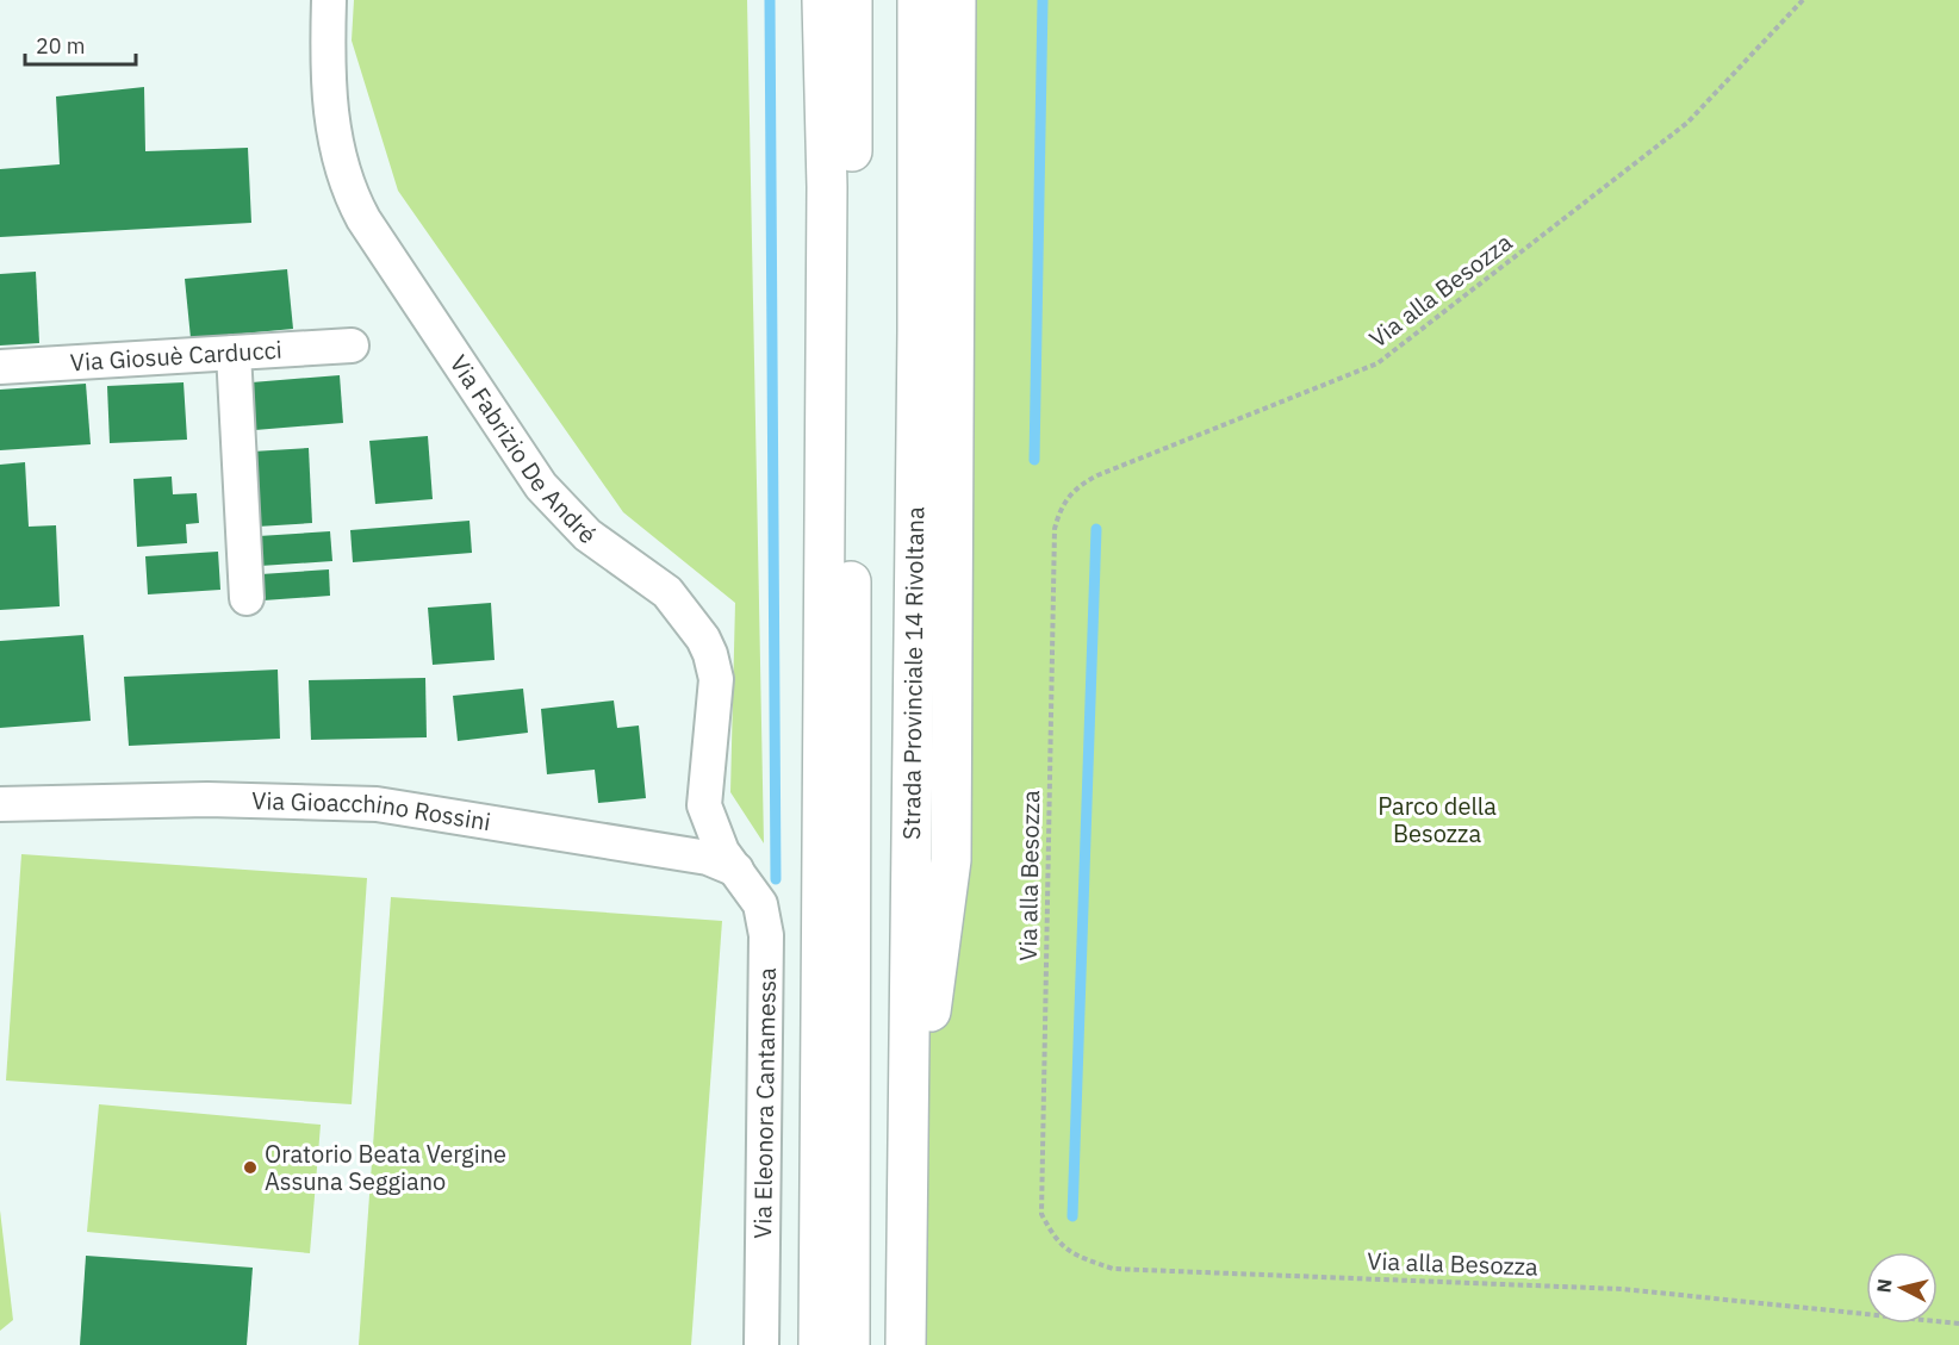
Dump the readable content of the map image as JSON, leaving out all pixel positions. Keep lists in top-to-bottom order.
{
  "streets": {
    "highway": ["Strada Provinciale 14 Rivoltana"],
    "street": [
      "Via Giosuè Carducci",
      "Via Fabrizio De André",
      "Via Gioacchino Rossini",
      "Via Eleonora Cantamessa"
    ],
    "path": ["Via alla Besozza"]
  },
  "crossings": [
    ["Via Fabrizio De André", "Via Gioacchino Rossini"],
    ["Via Fabrizio De André", "Via Eleonora Cantamessa"],
    ["Via Gioacchino Rossini", "Via Eleonora Cantamessa"]
  ],
  "parks": ["Parco della Besozza"],
  "places": ["Oratorio Beata Vergine Assuna Seggiano"],
  "scale_bar": "20 m",
  "north": "left"
}
